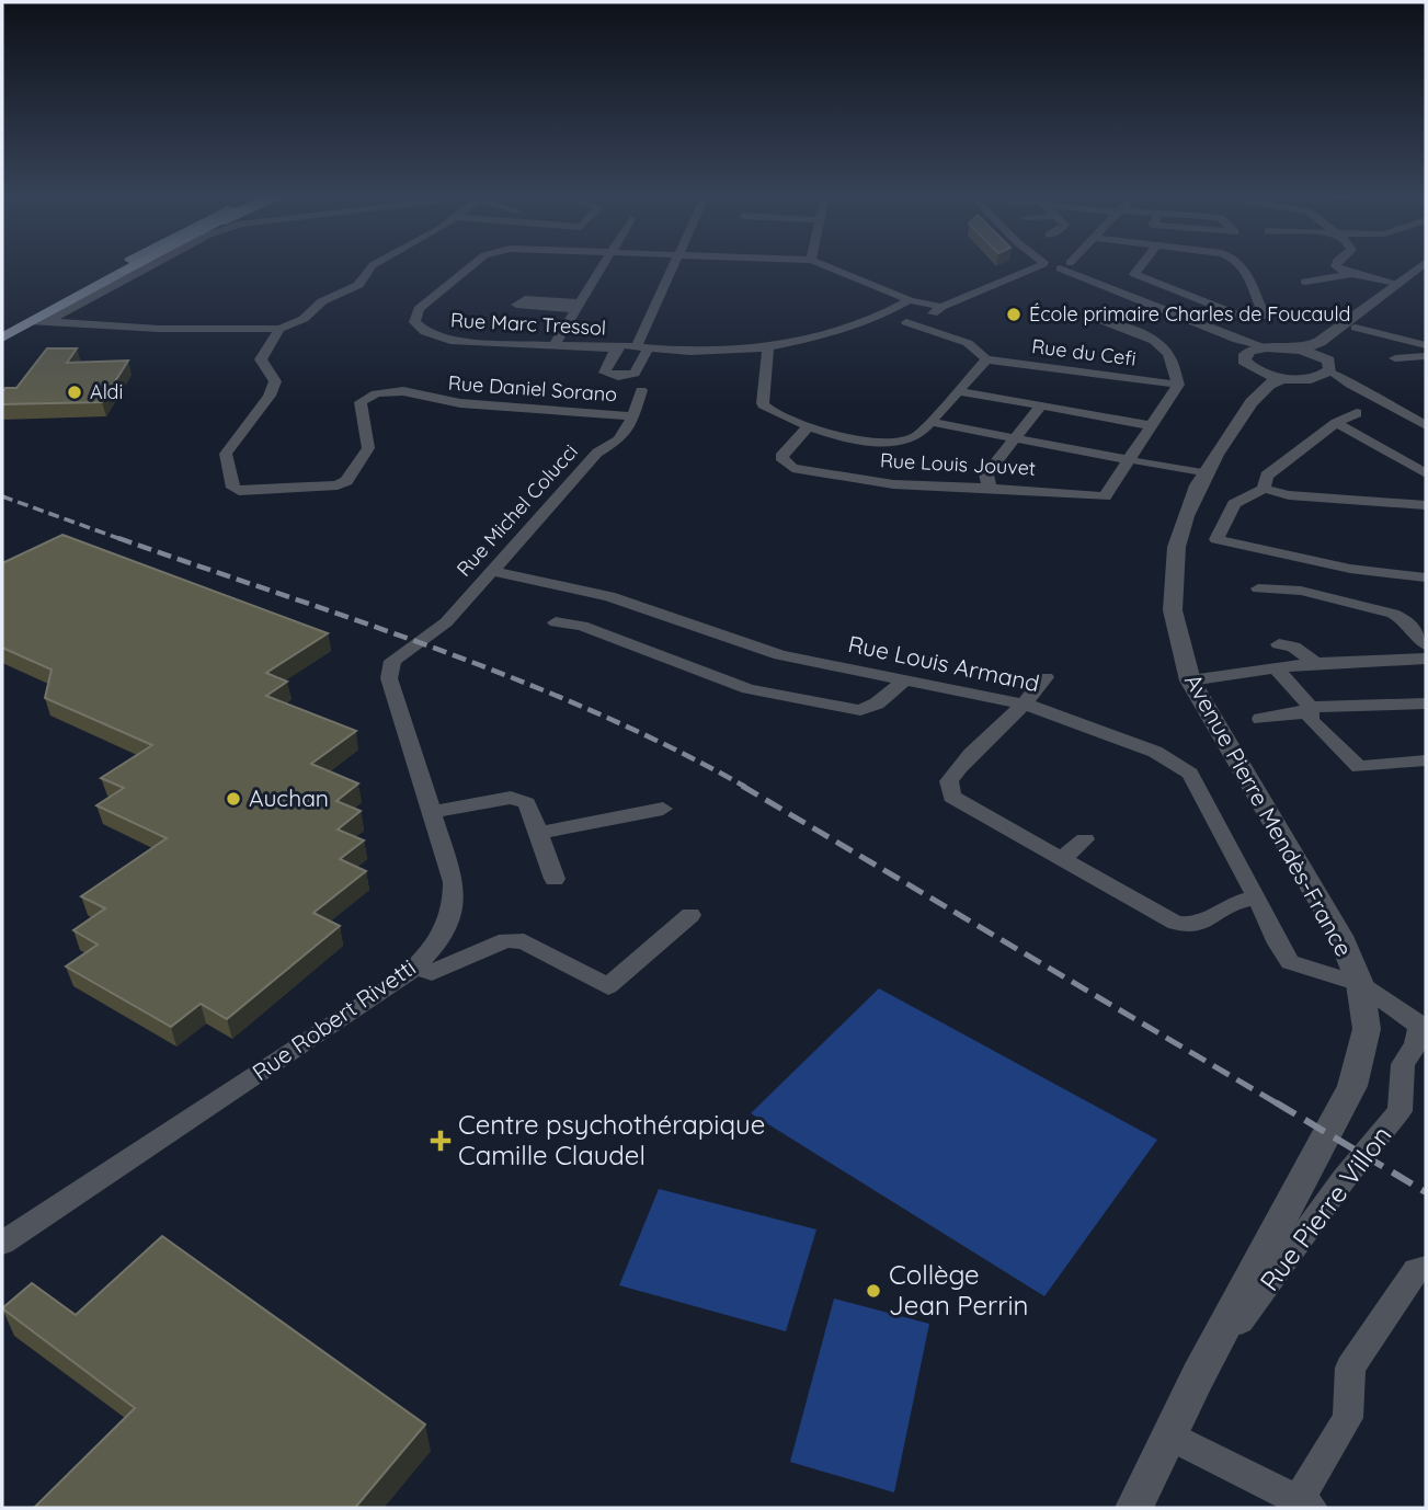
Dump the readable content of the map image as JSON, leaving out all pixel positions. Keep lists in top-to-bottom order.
{
  "streets": {
    "street": [
      "Rue Marc Tressol",
      "Rue du Cefi",
      "Rue Daniel Sorano",
      "Rue Louis Jouvet",
      "Rue Michel Colucci",
      "Rue Louis Armand",
      "Avenue Pierre Mendès-France",
      "Rue Robert Rivetti",
      "Rue Pierre Villon"
    ]
  },
  "crossings": [
    ["Rue Marc Tressol", "Rue Michel Colucci"],
    ["Rue Daniel Sorano", "Rue Michel Colucci"],
    ["Rue Michel Colucci", "Rue Louis Armand"],
    ["Rue Michel Colucci", "Rue Robert Rivetti"],
    ["Rue Louis Armand", "Avenue Pierre Mendès-France"],
    ["Rue Louis Armand", "Rue Pierre Villon"],
    ["Avenue Pierre Mendès-France", "Rue Pierre Villon"]
  ],
  "places": {
    "other": [
      "École primaire Charles de Foucauld",
      "Aldi",
      "Auchan",
      "Collège Jean Perrin"
    ],
    "health": ["Centre psychothérapique Camille Claudel"]
  }
}
